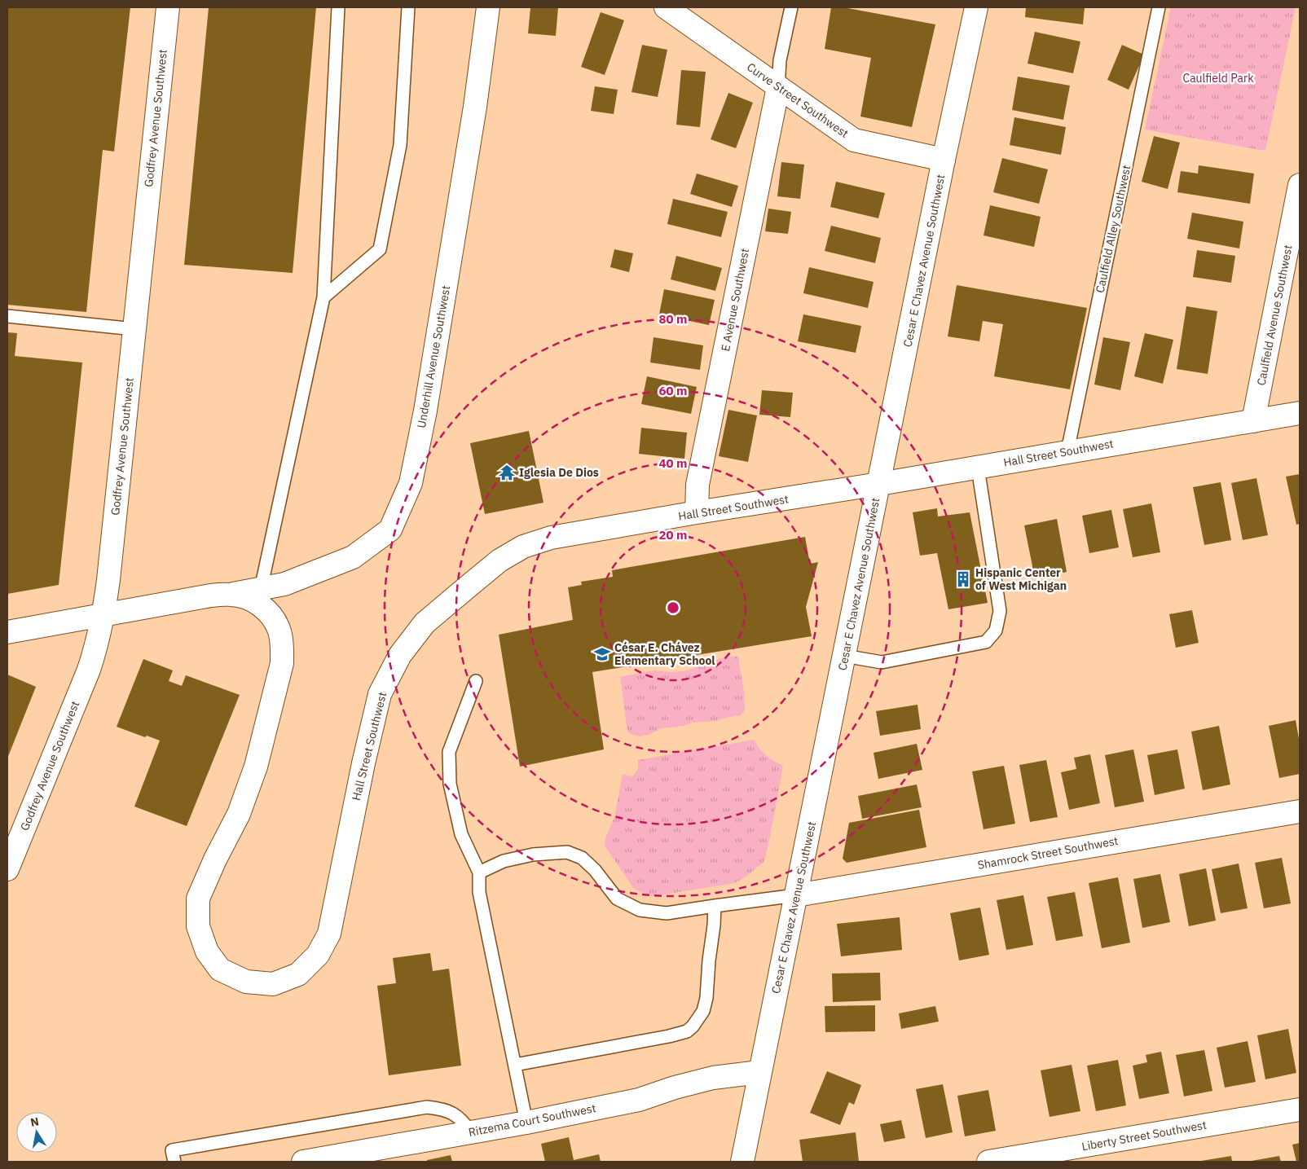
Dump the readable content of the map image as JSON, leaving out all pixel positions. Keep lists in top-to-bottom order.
{
  "streets": {
    "street": [
      "Curve Street Southwest",
      "Godfrey Avenue Southwest",
      "Cesar E Chavez Avenue Southwest",
      "E Avenue Southwest",
      "Caulfield Avenue Southwest",
      "Underhill Avenue Southwest",
      "Hall Street Southwest",
      "Shamrock Street Southwest",
      "Ritzema Court Southwest",
      "Liberty Street Southwest"
    ],
    "lane": ["Caulfield Alley Southwest"]
  },
  "crossings": [
    ["Curve Street Southwest", "Cesar E Chavez Avenue Southwest"],
    ["Curve Street Southwest", "E Avenue Southwest"],
    ["Godfrey Avenue Southwest", "Hall Street Southwest"],
    ["Caulfield Alley Southwest", "Hall Street Southwest"],
    ["Cesar E Chavez Avenue Southwest", "Hall Street Southwest"],
    ["Cesar E Chavez Avenue Southwest", "Shamrock Street Southwest"],
    ["Cesar E Chavez Avenue Southwest", "Ritzema Court Southwest"],
    ["E Avenue Southwest", "Hall Street Southwest"],
    ["Caulfield Avenue Southwest", "Hall Street Southwest"],
    ["Underhill Avenue Southwest", "Hall Street Southwest"]
  ],
  "parks": ["Caulfield Park"],
  "places": {
    "temple": ["Iglesia De Dios"],
    "building": ["Hispanic Center of West Michigan"],
    "school or university": ["César E. Chávez Elementary School"]
  },
  "north": "top",
  "rings": [
    "80 m",
    "60 m",
    "40 m",
    "20 m"
  ]
}
